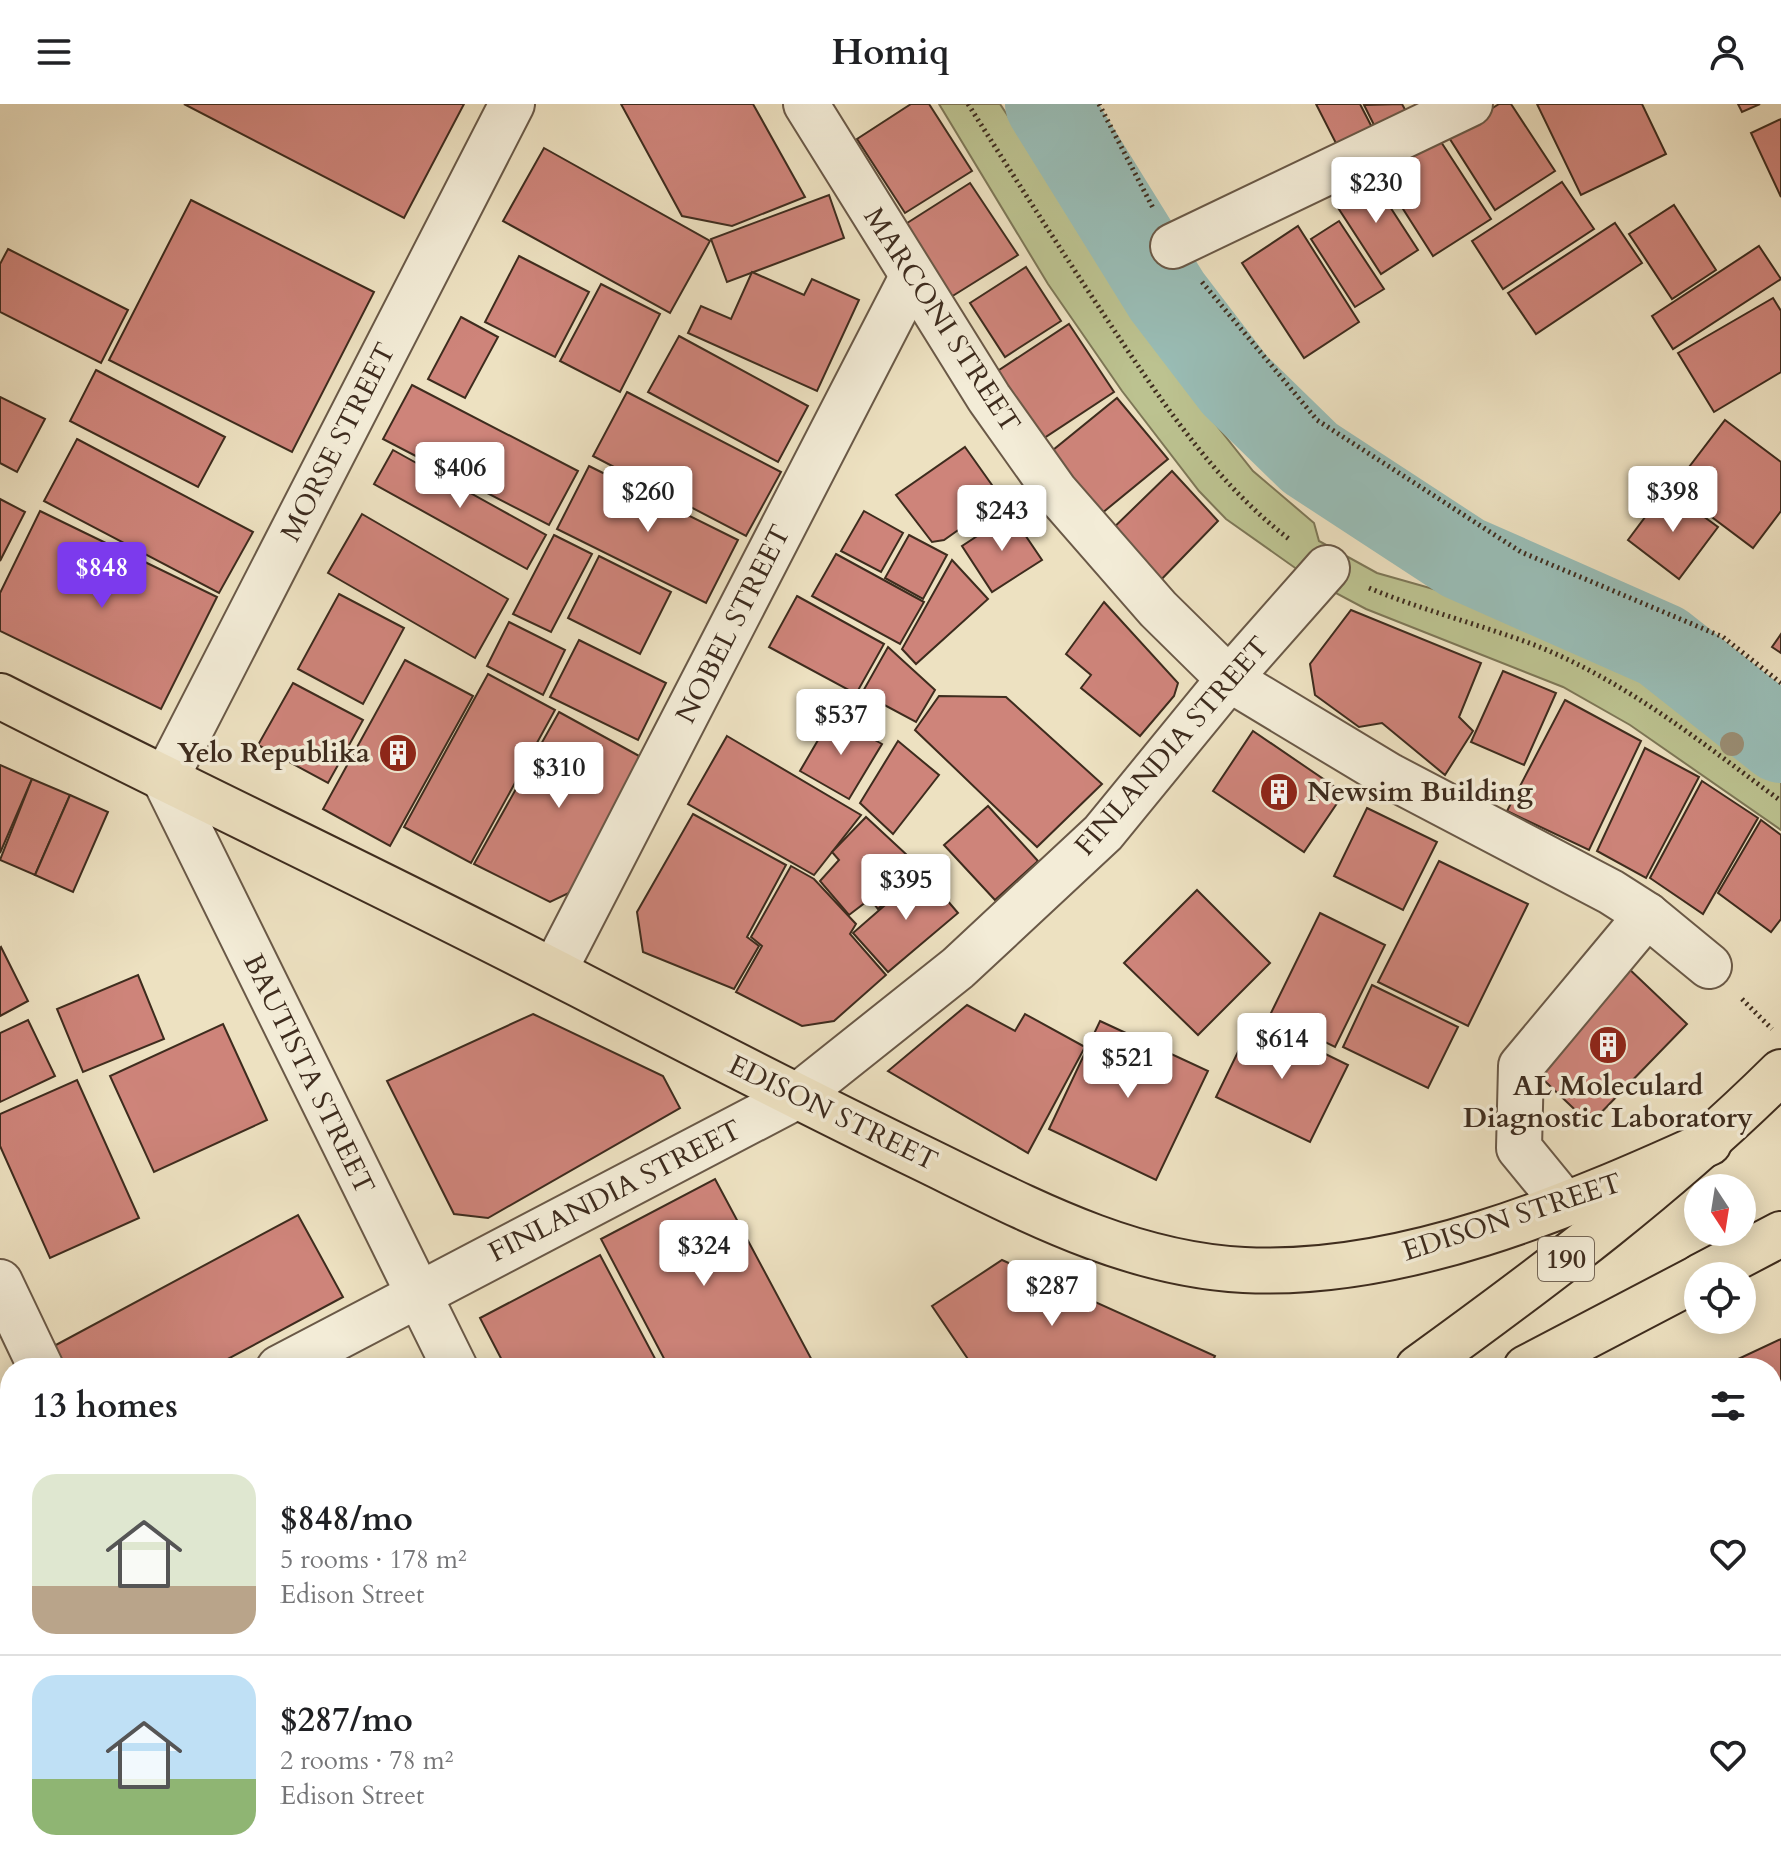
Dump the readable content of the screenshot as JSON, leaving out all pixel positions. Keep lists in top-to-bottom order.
{
  "streets": {
    "main road": ["EDISON STREET", "190"],
    "street": [
      "MARCONI STREET",
      "MORSE STREET",
      "NOBEL STREET",
      "FINLANDIA STREET",
      "BAUTISTA STREET"
    ]
  },
  "crossings": [
    ["MARCONI STREET", "NOBEL STREET"],
    ["MARCONI STREET", "FINLANDIA STREET"],
    ["MORSE STREET", "BAUTISTA STREET"],
    ["MORSE STREET", "EDISON STREET"],
    ["NOBEL STREET", "EDISON STREET"],
    ["FINLANDIA STREET", "BAUTISTA STREET"],
    ["FINLANDIA STREET", "EDISON STREET"],
    ["BAUTISTA STREET", "EDISON STREET"],
    ["EDISON STREET", "190"]
  ],
  "places": {
    "building": ["Yelo Republika", "Newsim Building", "AL Moleculard Diagnostic Laboratory"]
  },
  "north": "bottom",
  "page": {
    "header": "Homiq",
    "price": [
      "$230",
      "$406",
      "$260",
      "$398",
      "$243",
      "$848",
      "$537",
      "$310",
      "$395",
      "$614",
      "$521",
      "$324",
      "$287"
    ],
    "heading": "13 homes",
    "list": [
      {
        "name": "$848/mo",
        "note": "5 rooms · 178 m² · Edison Street"
      },
      {
        "name": "$287/mo",
        "note": "2 rooms · 78 m² · Edison Street"
      }
    ]
  }
}
